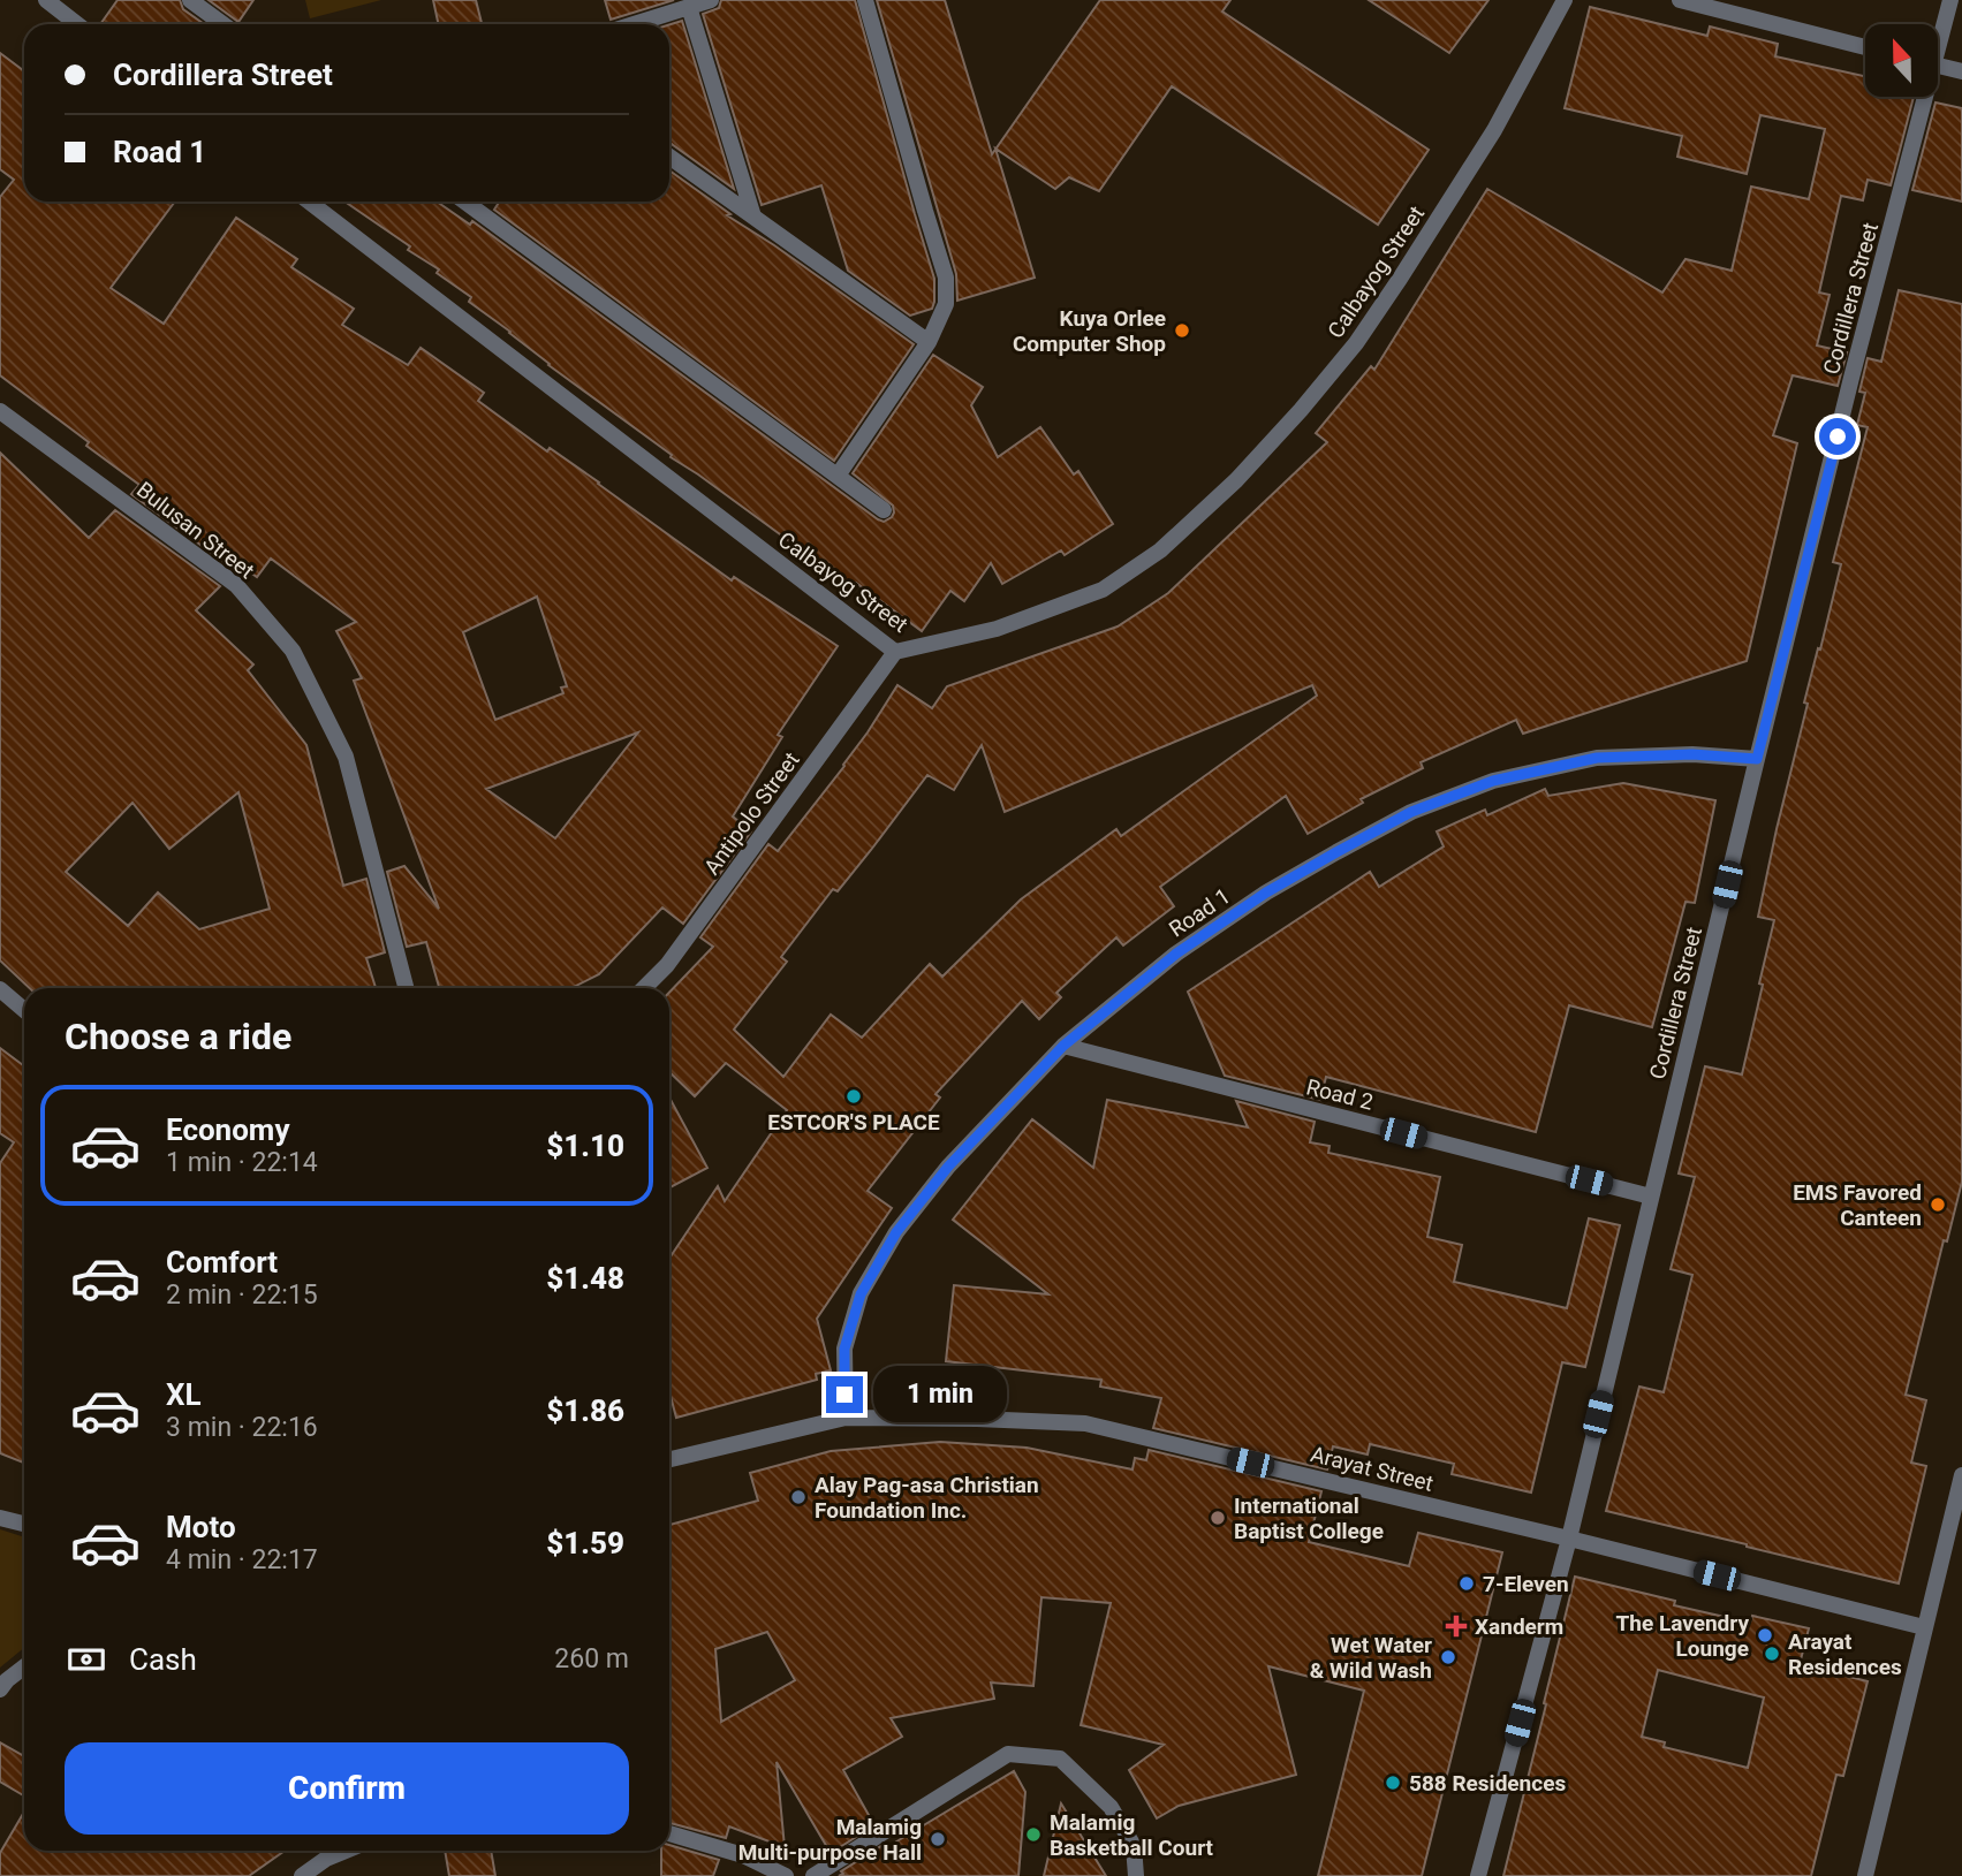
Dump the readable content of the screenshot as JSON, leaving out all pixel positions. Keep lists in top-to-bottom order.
{
  "streets": {
    "street": [
      "Calbayog Street",
      "Cordillera Street",
      "Bulusan Street",
      "Antipolo Street",
      "Road 1",
      "Road 2",
      "Arayat Street"
    ]
  },
  "crossings": [
    ["Calbayog Street", "Antipolo Street"],
    ["Cordillera Street", "Road 1"],
    ["Cordillera Street", "Road 2"],
    ["Cordillera Street", "Arayat Street"],
    ["Road 1", "Road 2"],
    ["Road 1", "Arayat Street"]
  ],
  "places": {
    "other": [
      "Kuya Orlee Computer Shop",
      "ESTCOR'S PLACE",
      "EMS Favored Canteen",
      "Alay Pag-asa Christian Foundation Inc.",
      "International Baptist College",
      "7-Eleven",
      "The Lavendry Lounge",
      "Arayat Residences",
      "Wet Water & Wild Wash",
      "588 Residences",
      "Malamig Basketball Court",
      "Malamig Multi-purpose Hall"
    ],
    "health": ["Xanderm"]
  },
  "north": "top",
  "page": {
    "banner": ["Cordillera Street", "Road 1"],
    "heading": "Choose a ride",
    "list": [
      {
        "name": "Economy",
        "note": "1 min · 22:14",
        "value": "$1.10"
      },
      {
        "name": "Comfort",
        "note": "2 min · 22:15",
        "value": "$1.48"
      },
      {
        "name": "XL",
        "note": "3 min · 22:16",
        "value": "$1.86"
      },
      {
        "name": "Moto",
        "note": "4 min · 22:17",
        "value": "$1.59"
      }
    ],
    "bubble": "1 min",
    "pay": ["Cash", "260 m"],
    "buttons": "Confirm"
  }
}
